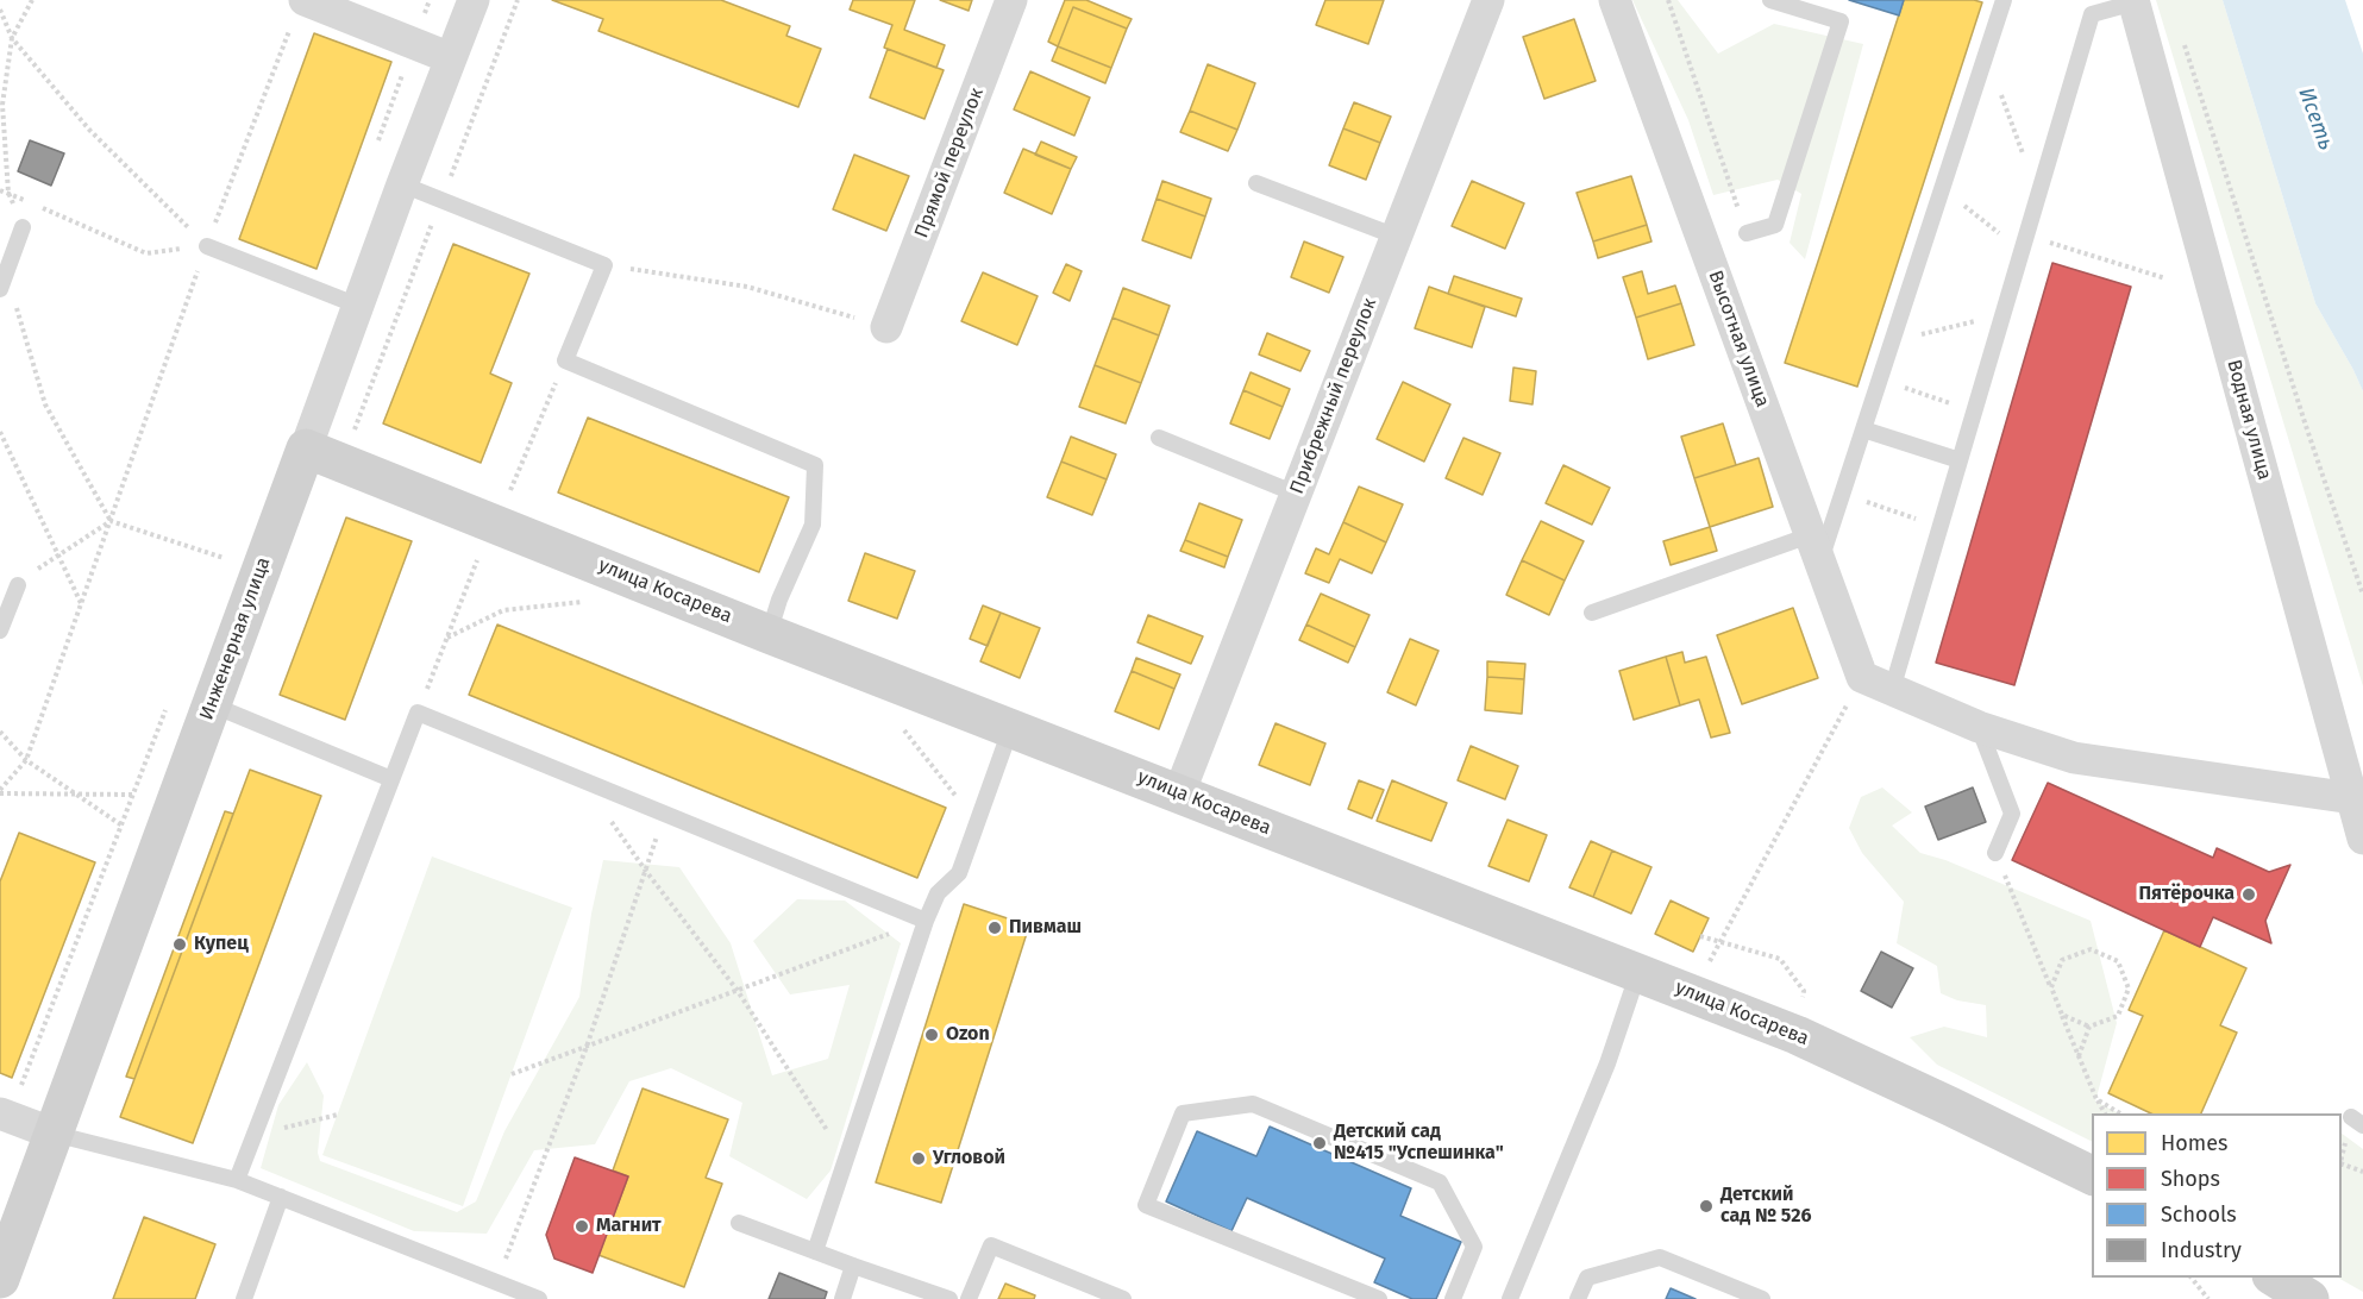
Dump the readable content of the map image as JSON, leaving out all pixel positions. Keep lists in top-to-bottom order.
{
  "streets": {
    "street": [
      "Прямой переулок",
      "Высотная улица",
      "Прибрежный переулок",
      "Водная улица",
      "улица Косарева",
      "Инженерная улица"
    ]
  },
  "crossings": [
    ["Прибрежный переулок", "улица Косарева"],
    ["улица Косарева", "Инженерная улица"]
  ],
  "water": ["Исеть"],
  "places": [
    "Пятёрочка",
    "Пивмаш",
    "Купец",
    "Ozon",
    "Детский сад №415 \"Успешинка\"",
    "Угловой",
    "Детcкий сад № 526",
    "Магнит"
  ],
  "legend": [
    "Homes",
    "Shops",
    "Schools",
    "Industry"
  ]
}
